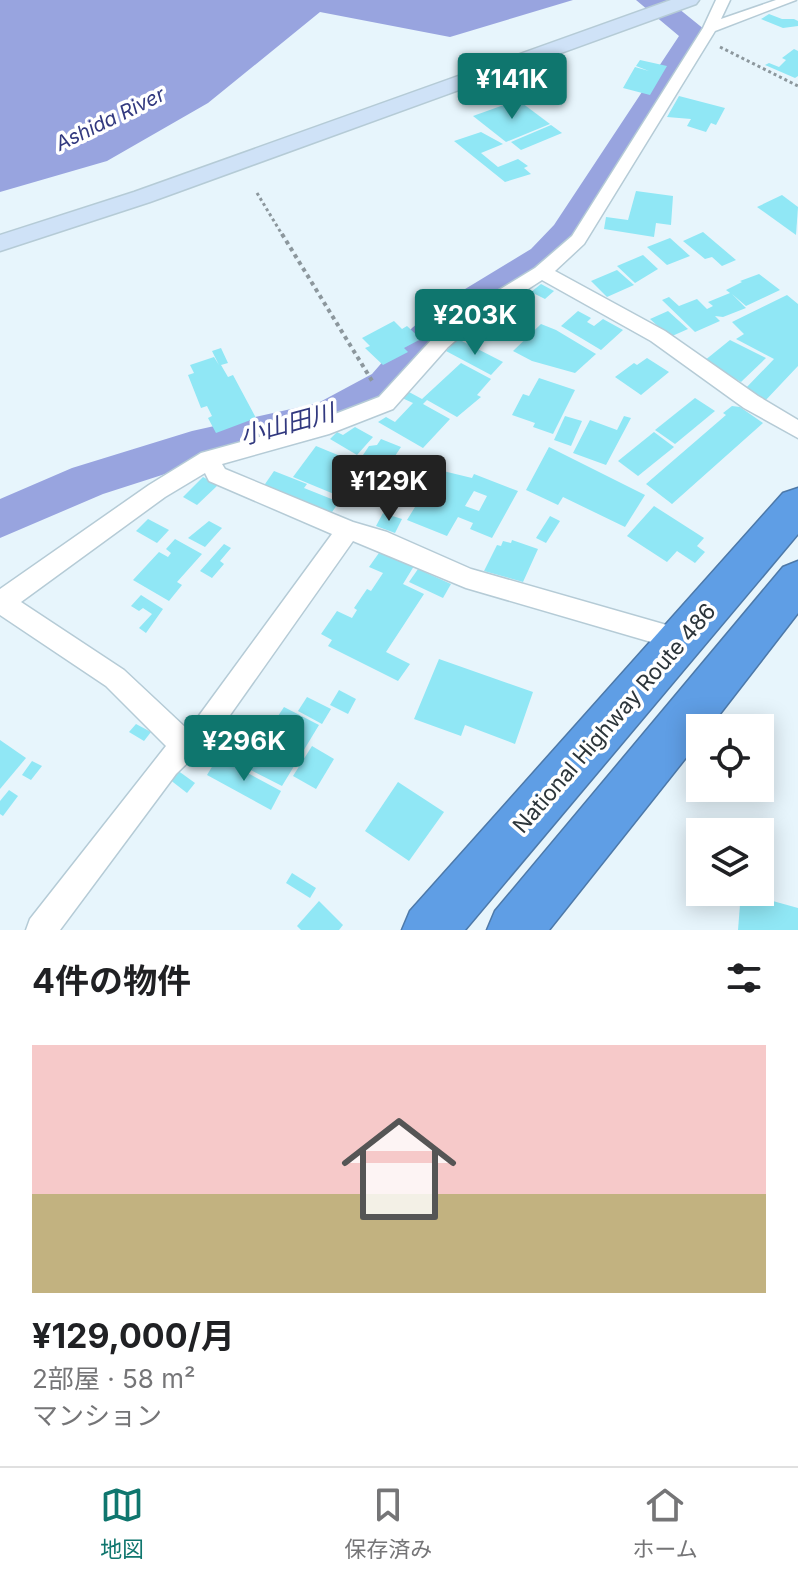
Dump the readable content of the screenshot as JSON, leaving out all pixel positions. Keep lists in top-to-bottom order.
{
  "streets": {
    "highway": ["National Highway Route 486"]
  },
  "water": ["Ashida River", "小山田川"],
  "page": {
    "price": [
      "¥141K",
      "¥203K",
      "¥129K",
      "¥296K"
    ],
    "heading": "4件の物件",
    "list": [
      {
        "name": "¥129,000/月",
        "note": "2部屋 · 58 m² · マンション"
      }
    ],
    "tabs": ["地図", "保存済み", "ホーム"]
  }
}
